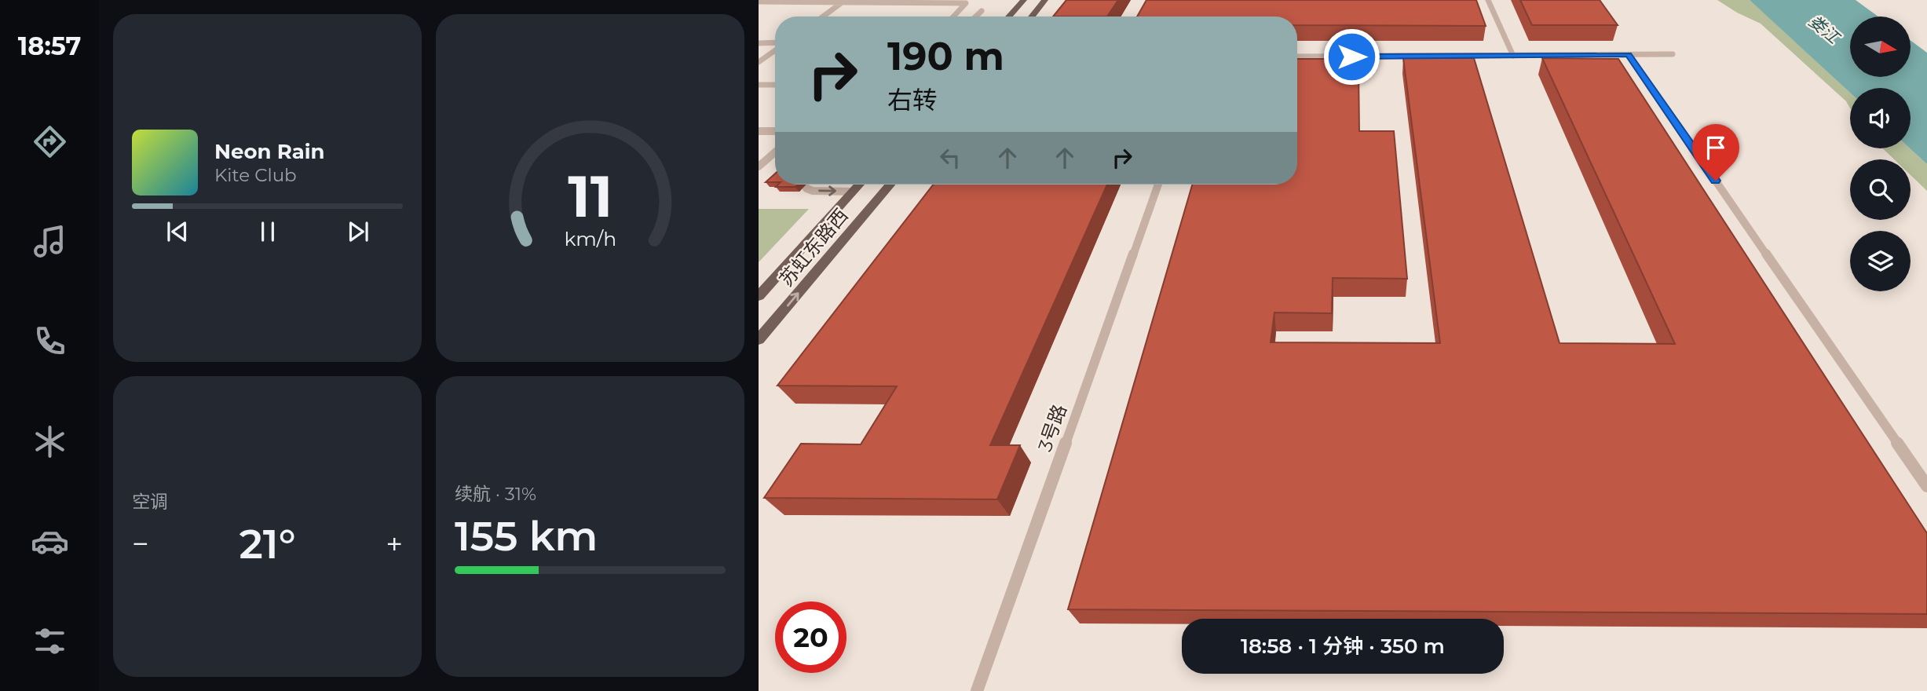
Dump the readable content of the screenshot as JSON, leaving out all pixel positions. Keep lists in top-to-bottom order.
{
  "streets": {
    "main road": ["苏虹东路西"],
    "lane": ["3号路"]
  },
  "water": ["娄江"],
  "north": "right",
  "page": {
    "tabs": "18:57",
    "turn": ["190 m", "右转"],
    "song": ["Neon Rain", "Kite Club"],
    "tile": [
      "空调",
      ["续航 · 31%", "155 km"]
    ],
    "heat": ["−", "21°", "+"],
    "limit": "20",
    "trip": "18:58 · 1 分钟 · 350 m",
    "gauge": ["11", "km/h"]
  }
}
